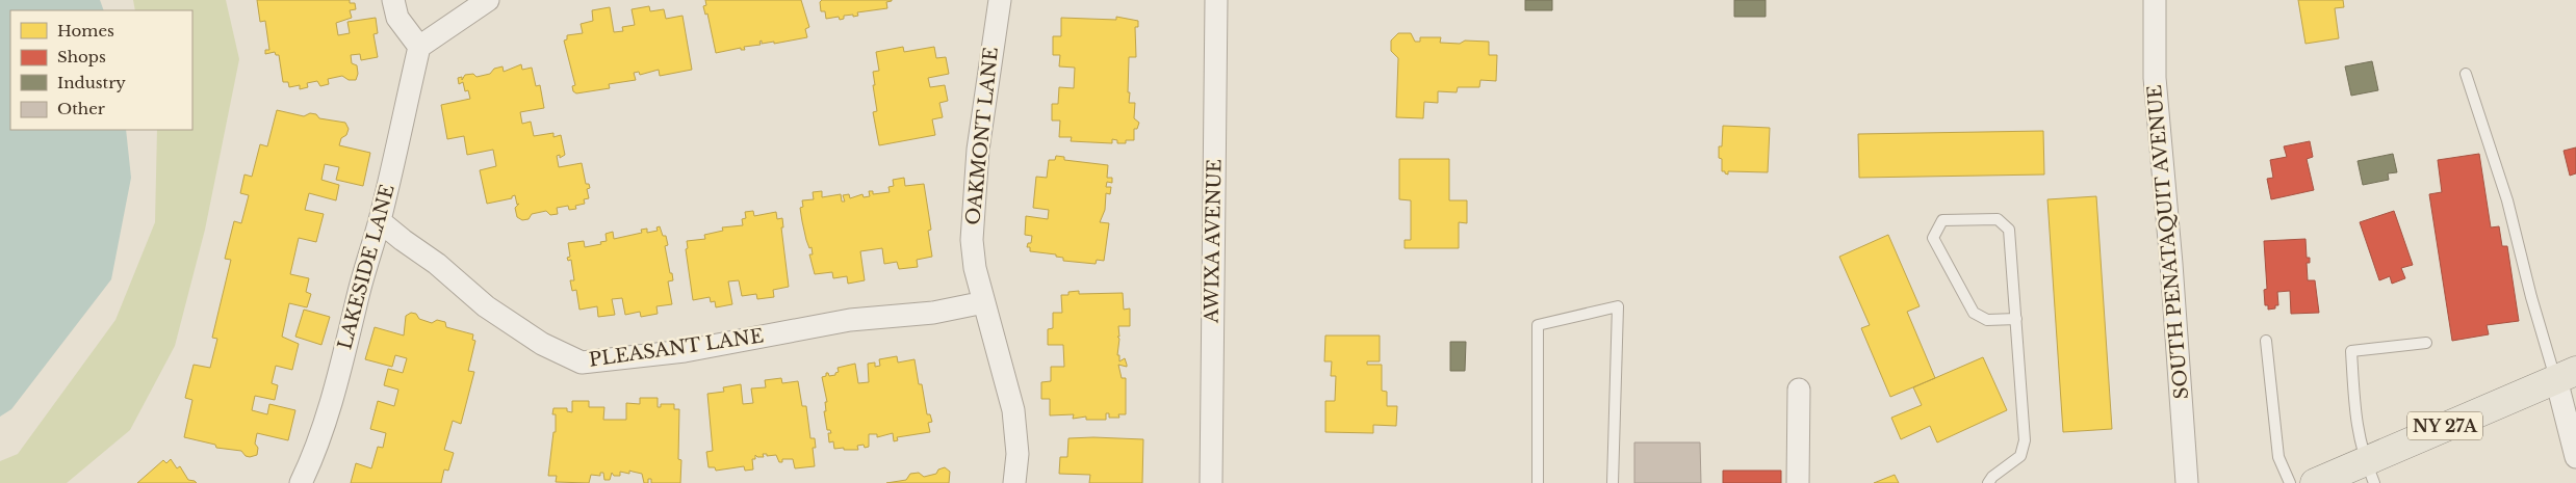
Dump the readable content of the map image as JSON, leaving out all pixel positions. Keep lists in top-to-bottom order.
{
  "streets": {
    "main road": ["NY 27A"],
    "street": [
      "OAKMONT LANE",
      "AWIXA AVENUE",
      "SOUTH PENATAQUIT AVENUE",
      "LAKESIDE LANE",
      "PLEASANT LANE"
    ]
  },
  "crossings": [
    ["OAKMONT LANE", "PLEASANT LANE"],
    ["LAKESIDE LANE", "PLEASANT LANE"]
  ],
  "legend": [
    "Homes",
    "Shops",
    "Industry",
    "Other"
  ]
}
